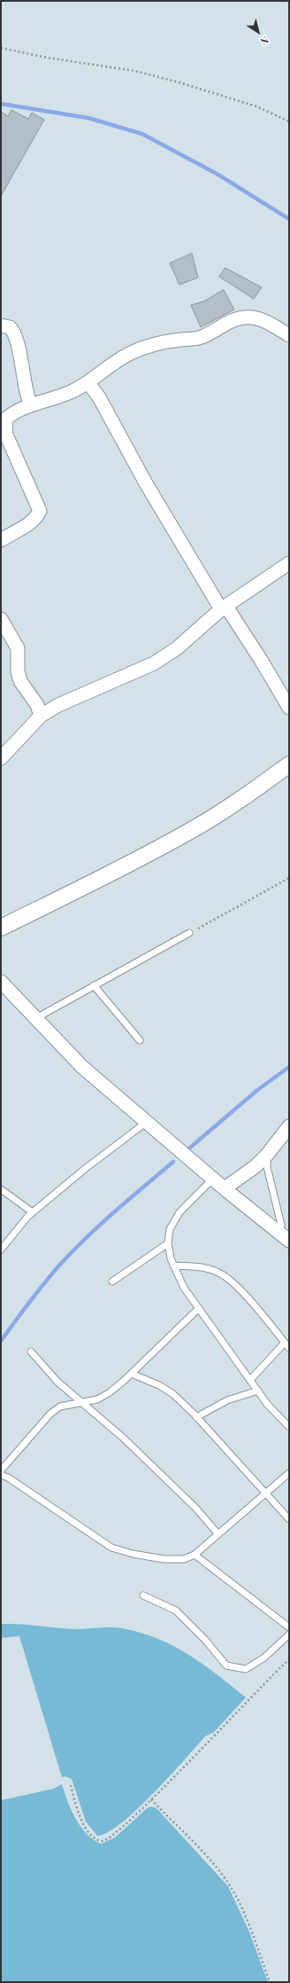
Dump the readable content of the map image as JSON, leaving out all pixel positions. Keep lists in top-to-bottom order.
{
  "north": "bottom right"
}
